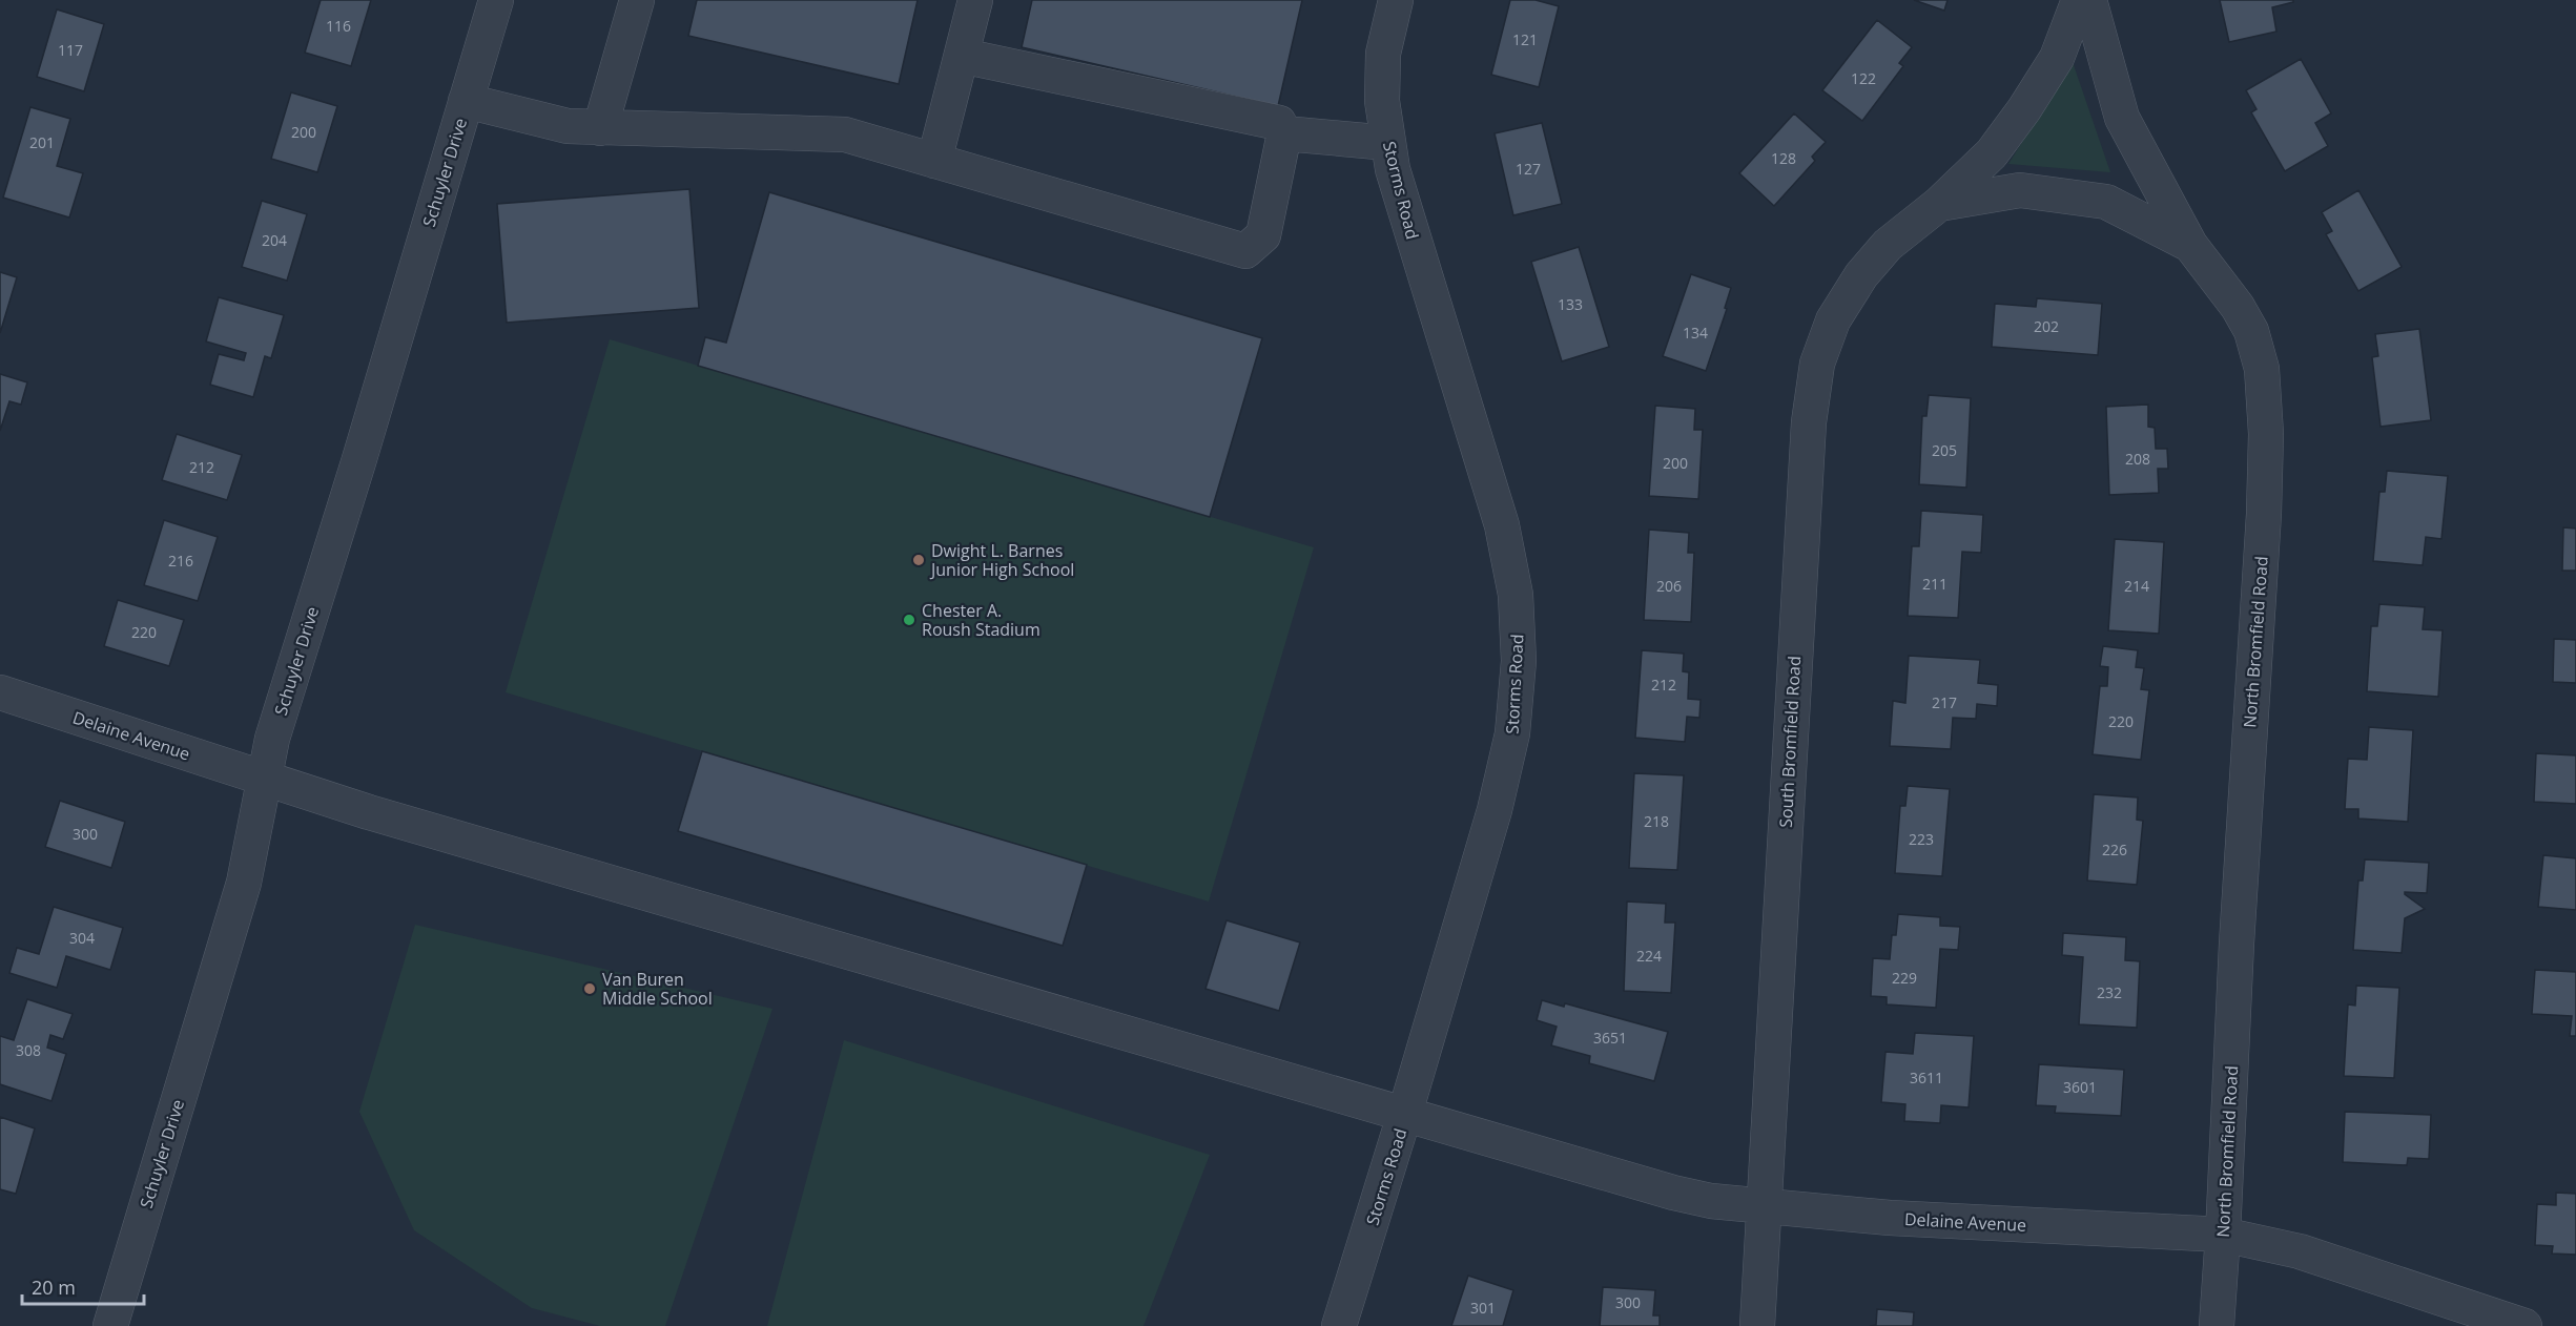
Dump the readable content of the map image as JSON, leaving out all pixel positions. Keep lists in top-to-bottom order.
{
  "streets": {
    "street": [
      "Schuyler Drive",
      "Storms Road",
      "North Bromfield Road",
      "Delaine Avenue",
      "South Bromfield Road"
    ]
  },
  "crossings": [
    ["Schuyler Drive", "Delaine Avenue"],
    ["Storms Road", "Delaine Avenue"],
    ["North Bromfield Road", "Delaine Avenue"],
    ["North Bromfield Road", "South Bromfield Road"],
    ["Delaine Avenue", "South Bromfield Road"]
  ],
  "places": ["Dwight L. Barnes Junior High School", "Chester A. Roush Stadium", "Van Buren Middle School"],
  "house_numbers": [
    "116",
    "121",
    "117",
    "122",
    "200",
    "201",
    "128",
    "127",
    "204",
    "133",
    "202",
    "134",
    "205",
    "208",
    "200",
    "212",
    "216",
    "211",
    "206",
    "214",
    "220",
    "212",
    "217",
    "220",
    "218",
    "300",
    "223",
    "226",
    "304",
    "224",
    "229",
    "232",
    "3651",
    "308",
    "3611",
    "3601",
    "300",
    "301"
  ],
  "scale_bar": "20 m"
}
